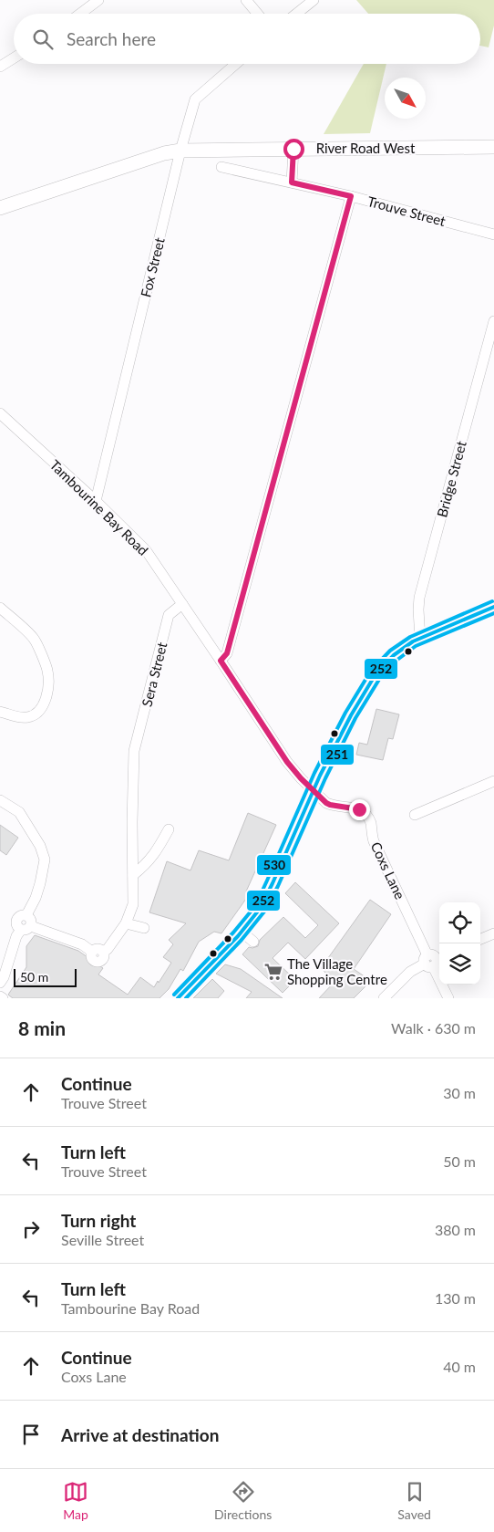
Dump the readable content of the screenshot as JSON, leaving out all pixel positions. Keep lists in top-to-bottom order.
{
  "streets": {
    "main road": ["River Road West"],
    "street": [
      "Trouve Street",
      "Fox Street",
      "Bridge Street",
      "Tambourine Bay Road",
      "Sera Street",
      "Coxs Lane"
    ]
  },
  "crossings": [
    ["River Road West", "Fox Street"],
    ["Fox Street", "Tambourine Bay Road"],
    ["Tambourine Bay Road", "Sera Street"],
    ["Tambourine Bay Road", "Coxs Lane"]
  ],
  "places": {
    "supermarket": ["The Village Shopping Centre"]
  },
  "lines": ["transit line 530", "transit line 252", "transit line 251"],
  "scale_bar": "50 m",
  "north": "bottom right",
  "page": {
    "search": "Search here",
    "scale": "50 m",
    "heading": ["8 min", "Walk · 630 m"],
    "list": [
      ["Continue", "Trouve Street", "30 m"],
      ["Turn left", "Trouve Street", "50 m"],
      ["Turn right", "Seville Street", "380 m"],
      ["Turn left", "Tambourine Bay Road", "130 m"],
      ["Continue", "Coxs Lane", "40 m"],
      "Arrive at destination"
    ],
    "nav": ["Map", "Directions", "Saved"]
  }
}
